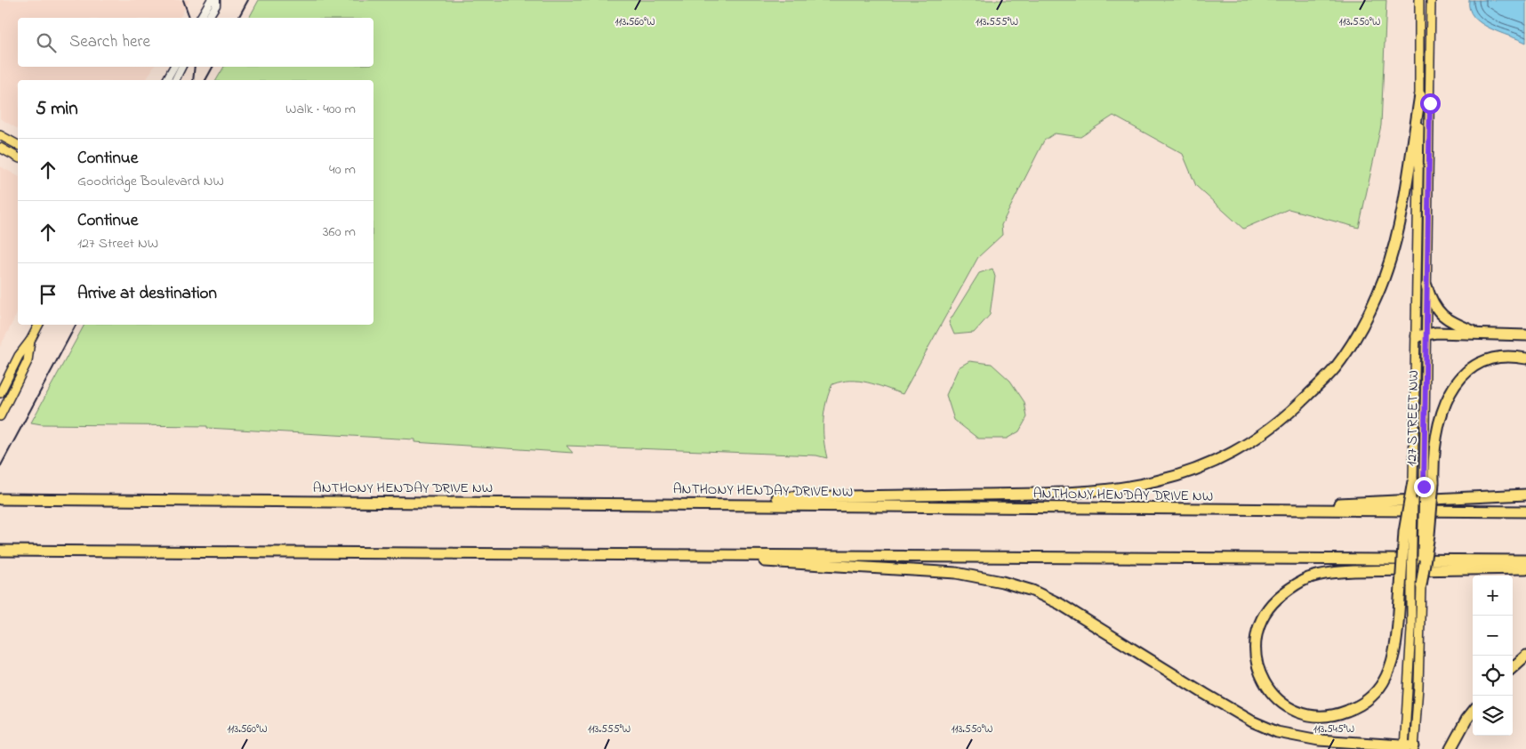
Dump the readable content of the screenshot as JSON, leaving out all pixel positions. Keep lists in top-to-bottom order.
{
  "streets": {
    "highway": ["ANTHONY HENDAY DRIVE NW"],
    "main road": ["127 STREET NW"]
  },
  "page": {
    "search": "Search here",
    "heading": ["5 min", "Walk · 400 m"],
    "list": [
      ["Continue", "Goodridge Boulevard NW", "40 m"],
      ["Continue", "127 Street NW", "360 m"],
      "Arrive at destination"
    ],
    "map_buttons": ["+", "−"]
  },
  "coordinates": [
    "113.560°W",
    "113.555°W",
    "113.550°W",
    "113.545°W"
  ]
}
